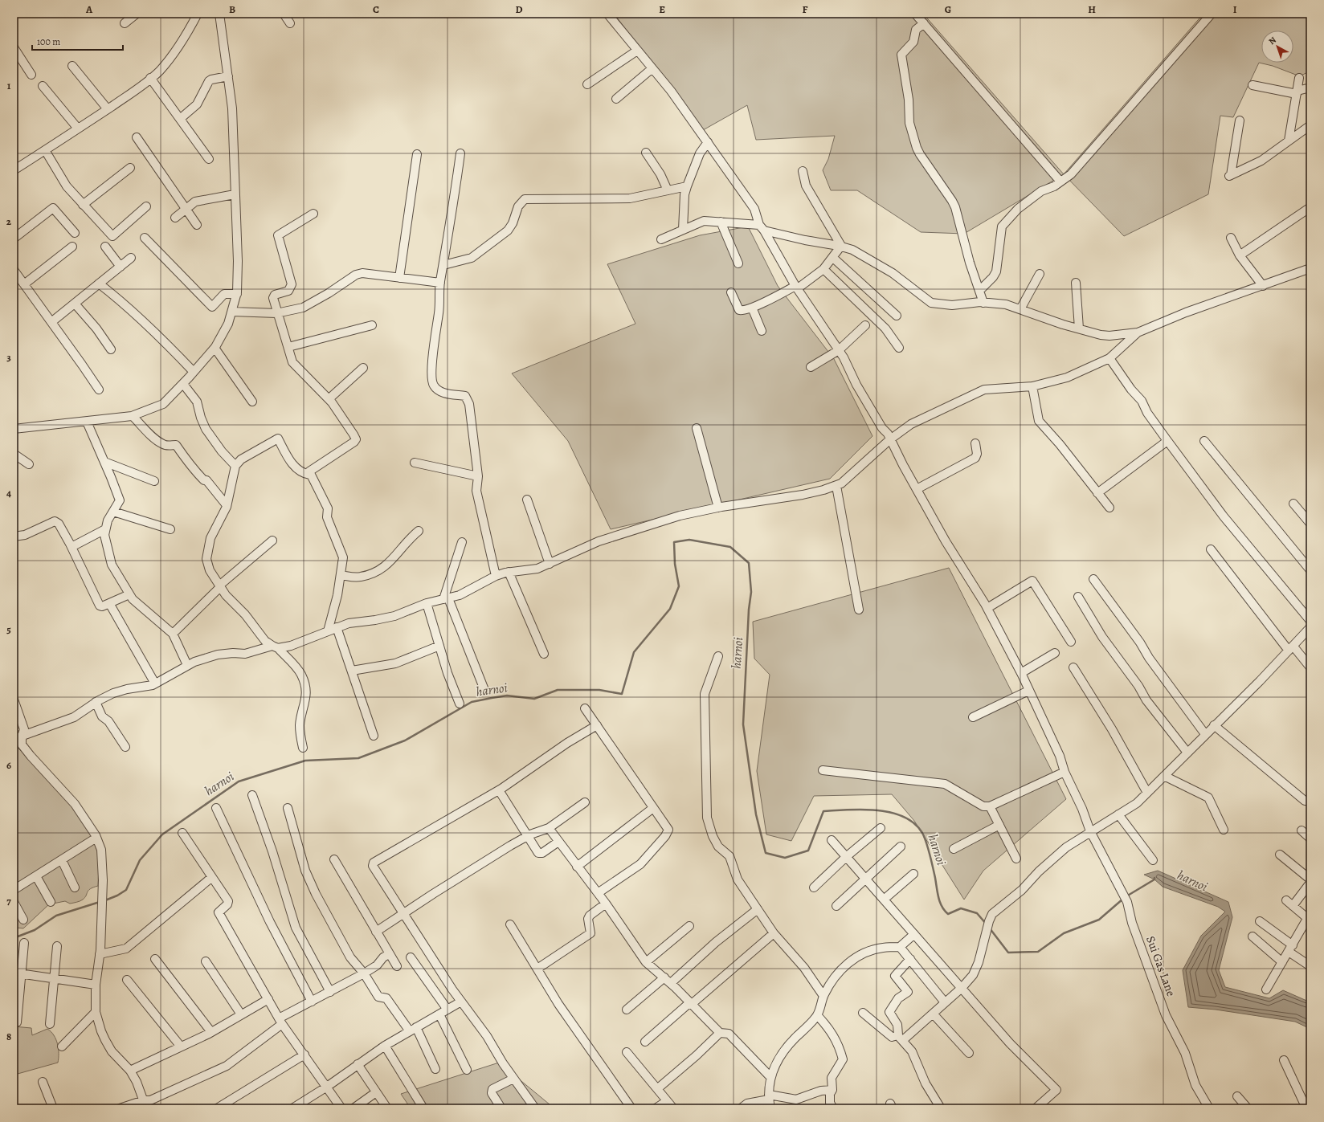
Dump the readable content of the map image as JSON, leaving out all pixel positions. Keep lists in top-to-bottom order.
{
  "streets": {
    "street": ["Sui Gas Lane"]
  },
  "water": ["harnoi"],
  "scale_bar": "100 m",
  "north": "top left",
  "grid": {
    "columns": [
      "A",
      "B",
      "C",
      "D",
      "E",
      "F",
      "G",
      "H",
      "I"
    ],
    "rows": [
      "1",
      "2",
      "3",
      "4",
      "5",
      "6",
      "7",
      "8"
    ]
  }
}
